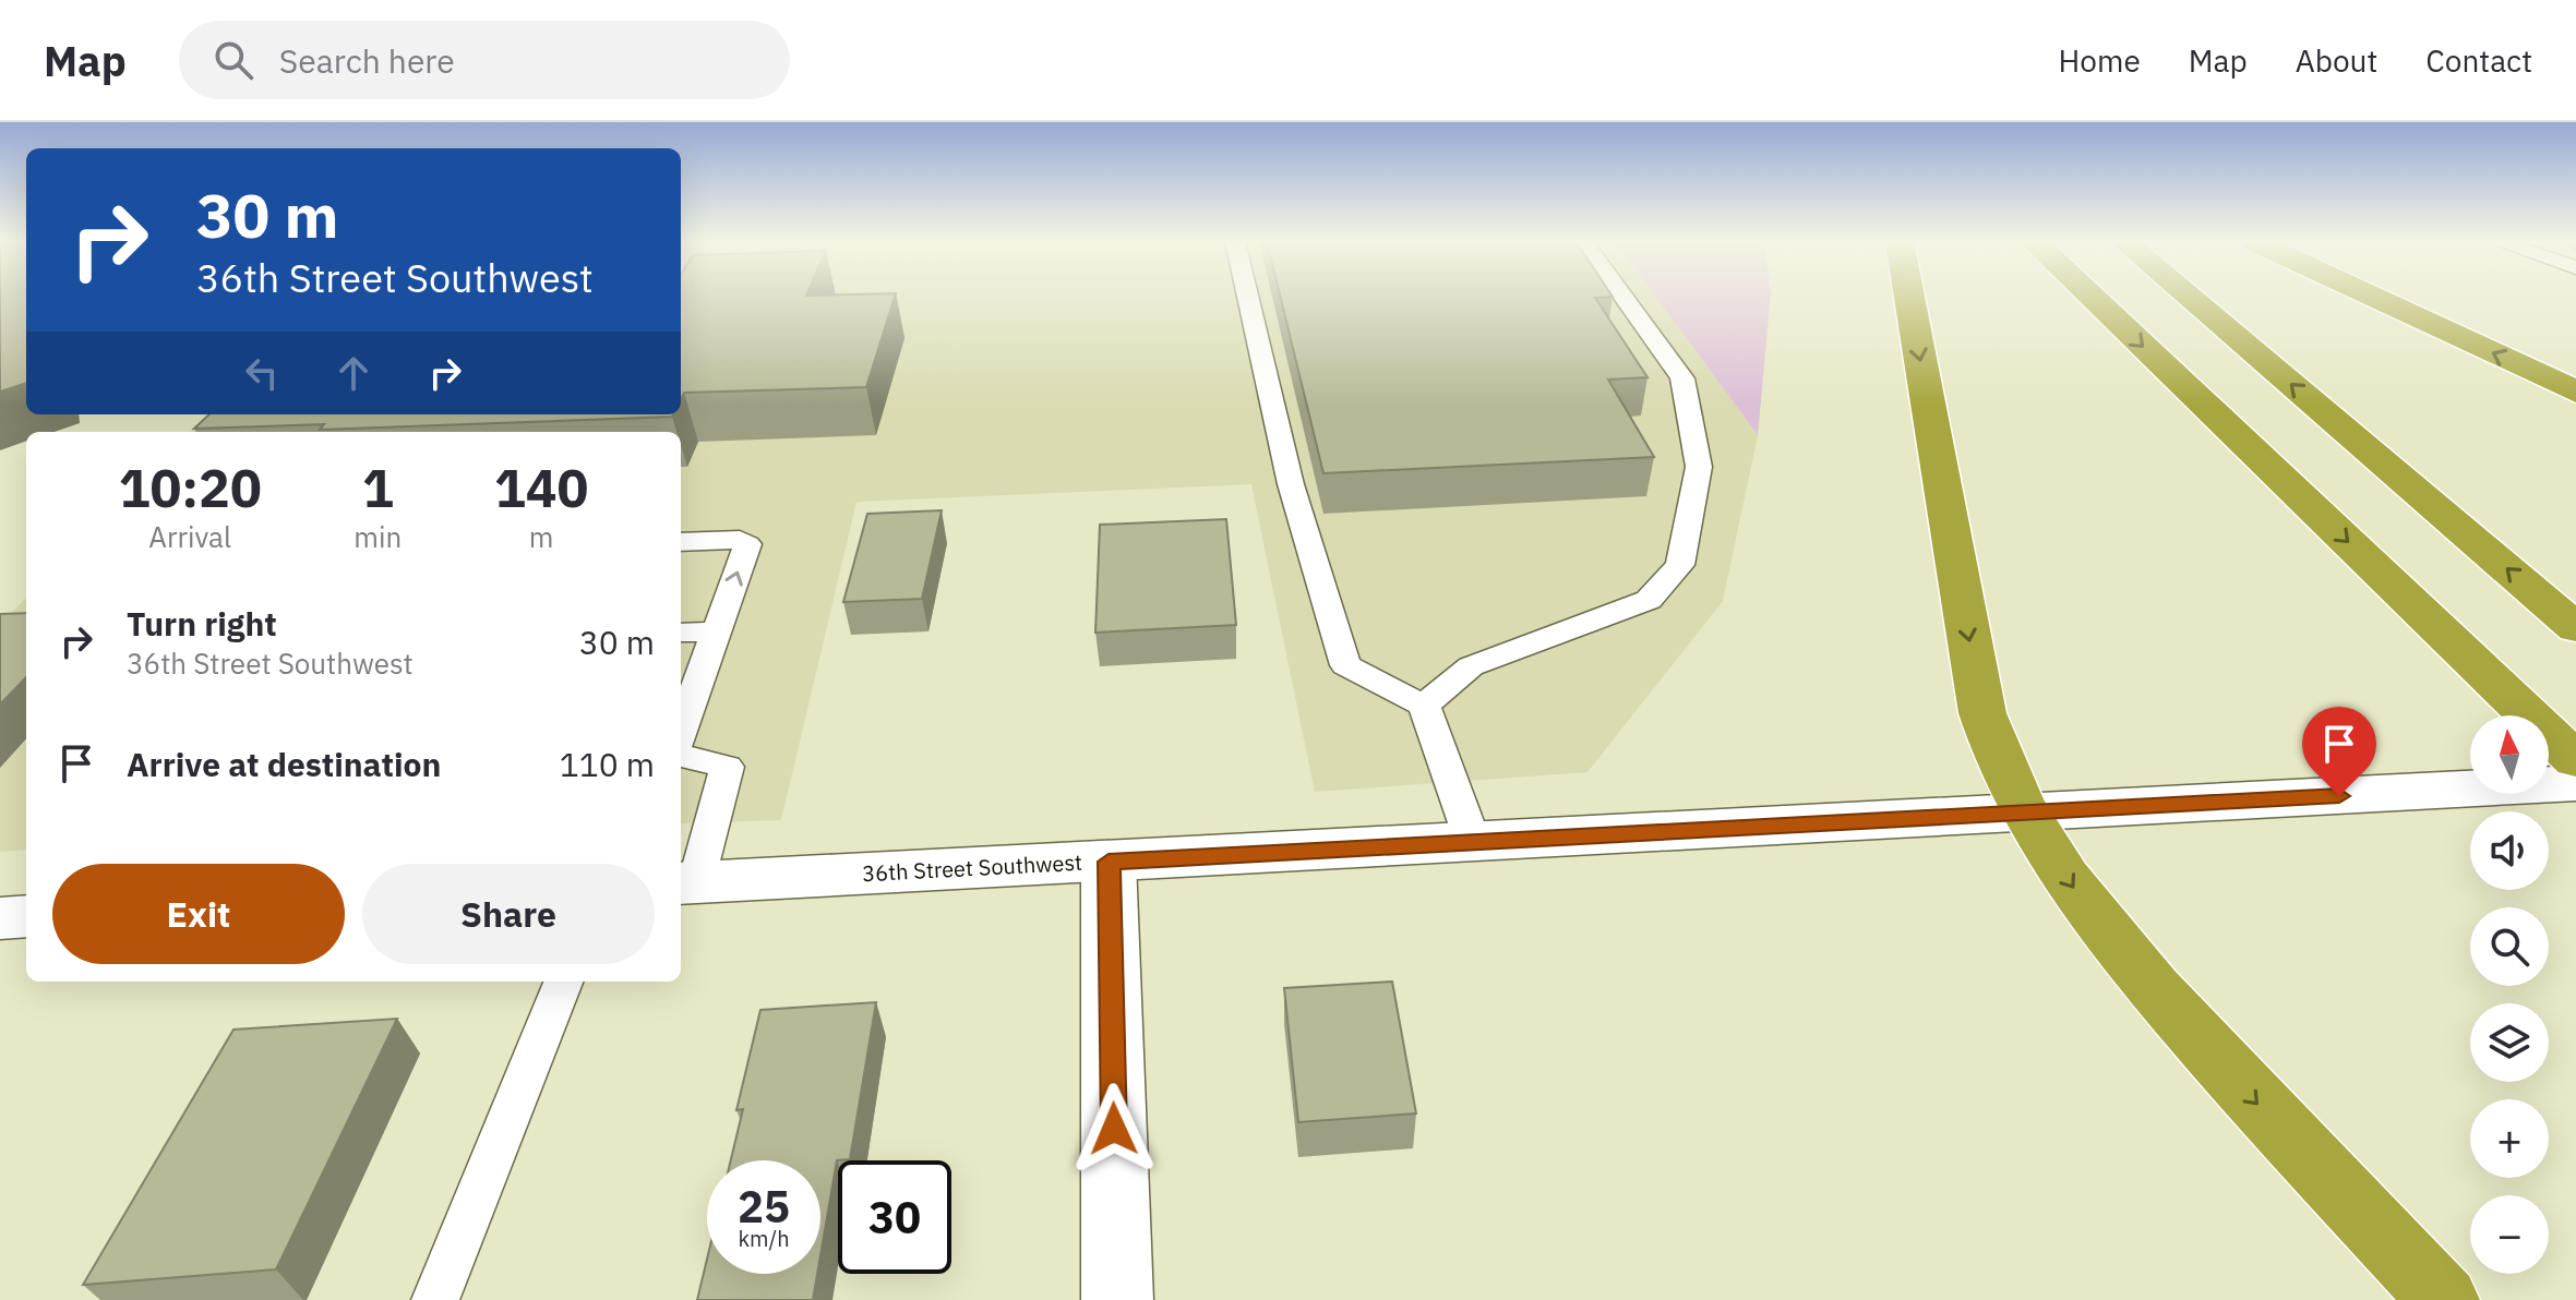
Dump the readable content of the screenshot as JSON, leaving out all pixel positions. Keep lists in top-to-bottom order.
{
  "streets": {
    "street": ["36th Street Southwest"]
  },
  "north": "top",
  "page": {
    "header": "Map",
    "search": "Search here",
    "nav": [
      "Home",
      "Map",
      "About",
      "Contact"
    ],
    "turn": ["30 m", "36th Street Southwest"],
    "eta": [
      "10:20",
      "Arrival",
      "1",
      "min",
      "140",
      "m"
    ],
    "list": [
      {
        "name": "Turn right",
        "note": "36th Street Southwest",
        "value": "30 m"
      },
      {
        "name": "Arrive at destination",
        "value": "110 m"
      }
    ],
    "map_buttons": ["+", "−"],
    "buttons": ["Exit", "Share"],
    "speed": "25 km/h",
    "limit": "30"
  }
}
